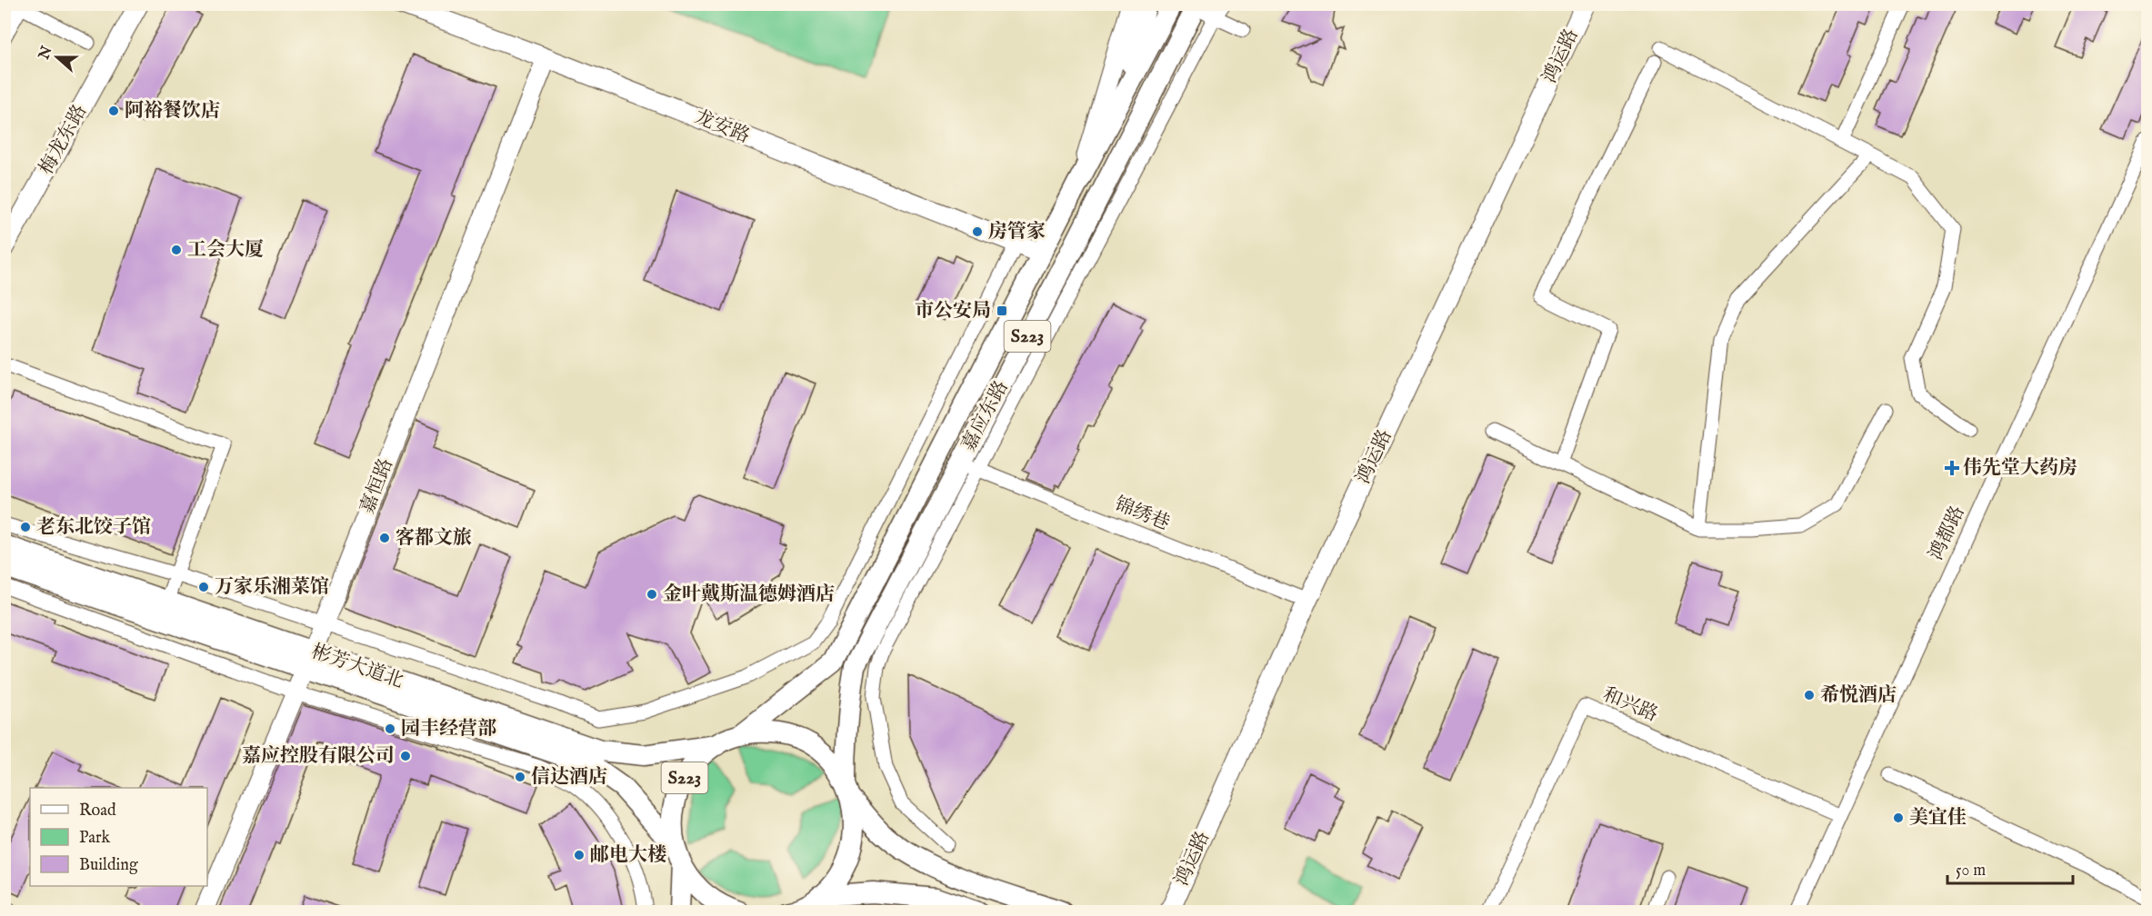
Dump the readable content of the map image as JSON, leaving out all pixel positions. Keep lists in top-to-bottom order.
{
  "streets": {
    "main road": ["S223", "嘉应东路", "彬芳大道北"],
    "street": [
      "鸿运路",
      "龙安路",
      "梅龙东路",
      "嘉恒路",
      "锦绣巷",
      "鸿都路",
      "和兴路"
    ]
  },
  "crossings": [
    ["鸿运路", "锦绣巷"],
    ["龙安路", "嘉应东路"],
    ["龙安路", "嘉恒路"],
    ["S223", "嘉应东路"],
    ["S223", "彬芳大道北"],
    ["嘉应东路", "锦绣巷"],
    ["嘉恒路", "彬芳大道北"],
    ["鸿都路", "和兴路"]
  ],
  "places": {
    "other": [
      "阿裕餐饮店",
      "房管家",
      "工会大厦",
      "老东北饺子馆",
      "客都文旅",
      "万家乐湘菜馆",
      "金叶戴斯温德姆酒店",
      "希悦酒店",
      "园丰经营部",
      "嘉应控股有限公司",
      "信达酒店",
      "美宜佳",
      "邮电大楼"
    ],
    "transit": ["市公安局"],
    "health": ["伟先堂大药房"]
  },
  "legend": ["Road", "Park", "Building"],
  "scale_bar": "50 m",
  "north": "left"
}
